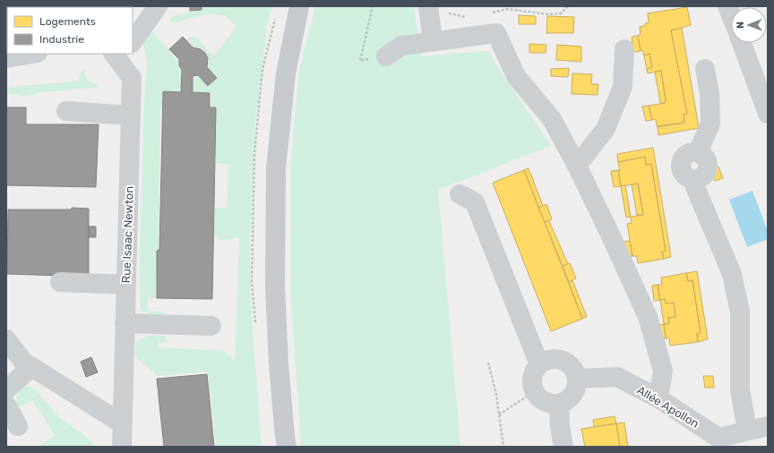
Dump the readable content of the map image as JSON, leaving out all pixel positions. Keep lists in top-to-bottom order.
{
  "streets": {
    "street": ["Rue Isaac Newton", "Allée Apollon"]
  },
  "legend": ["Logements", "Industrie"],
  "north": "left"
}
